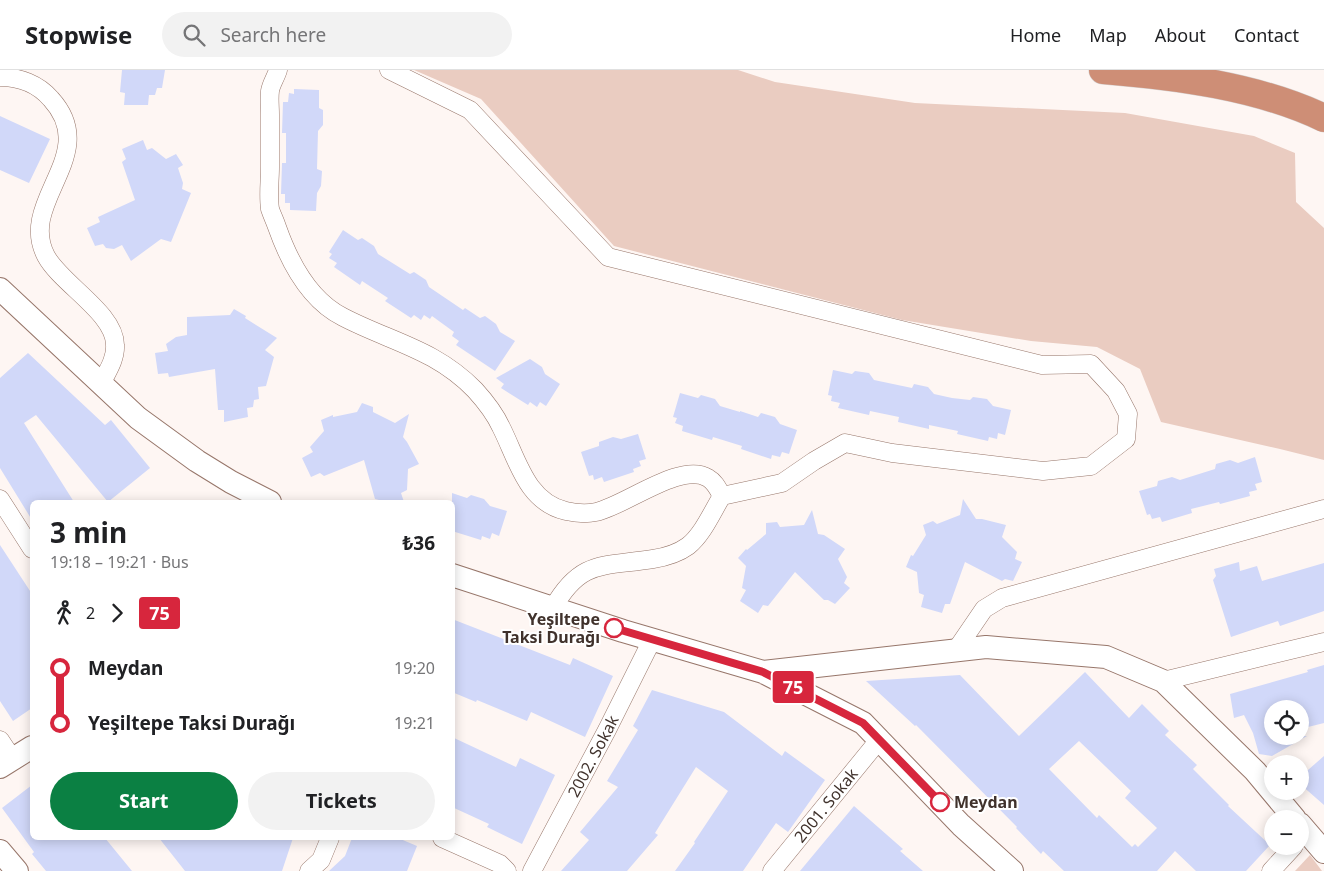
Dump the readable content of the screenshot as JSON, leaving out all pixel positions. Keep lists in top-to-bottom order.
{
  "streets": {
    "street": ["2002. Sokak", "2001. Sokak"]
  },
  "places": ["Yeşiltepe Taksi Durağı", "Meydan"],
  "lines": ["bus line 75"],
  "page": {
    "header": "Stopwise",
    "search": "Search here",
    "nav": [
      "Home",
      "Map",
      "About",
      "Contact"
    ],
    "on_map": "75",
    "heading": ["3 min", "19:18 – 19:21 · Bus", "₺36"],
    "legs": ["2", "75"],
    "list": [
      {
        "name": "Meydan",
        "value": "19:20"
      },
      {
        "name": "Yeşiltepe Taksi Durağı",
        "value": "19:21"
      }
    ],
    "map_buttons": ["+", "−"],
    "buttons": ["Start", "Tickets"]
  }
}
